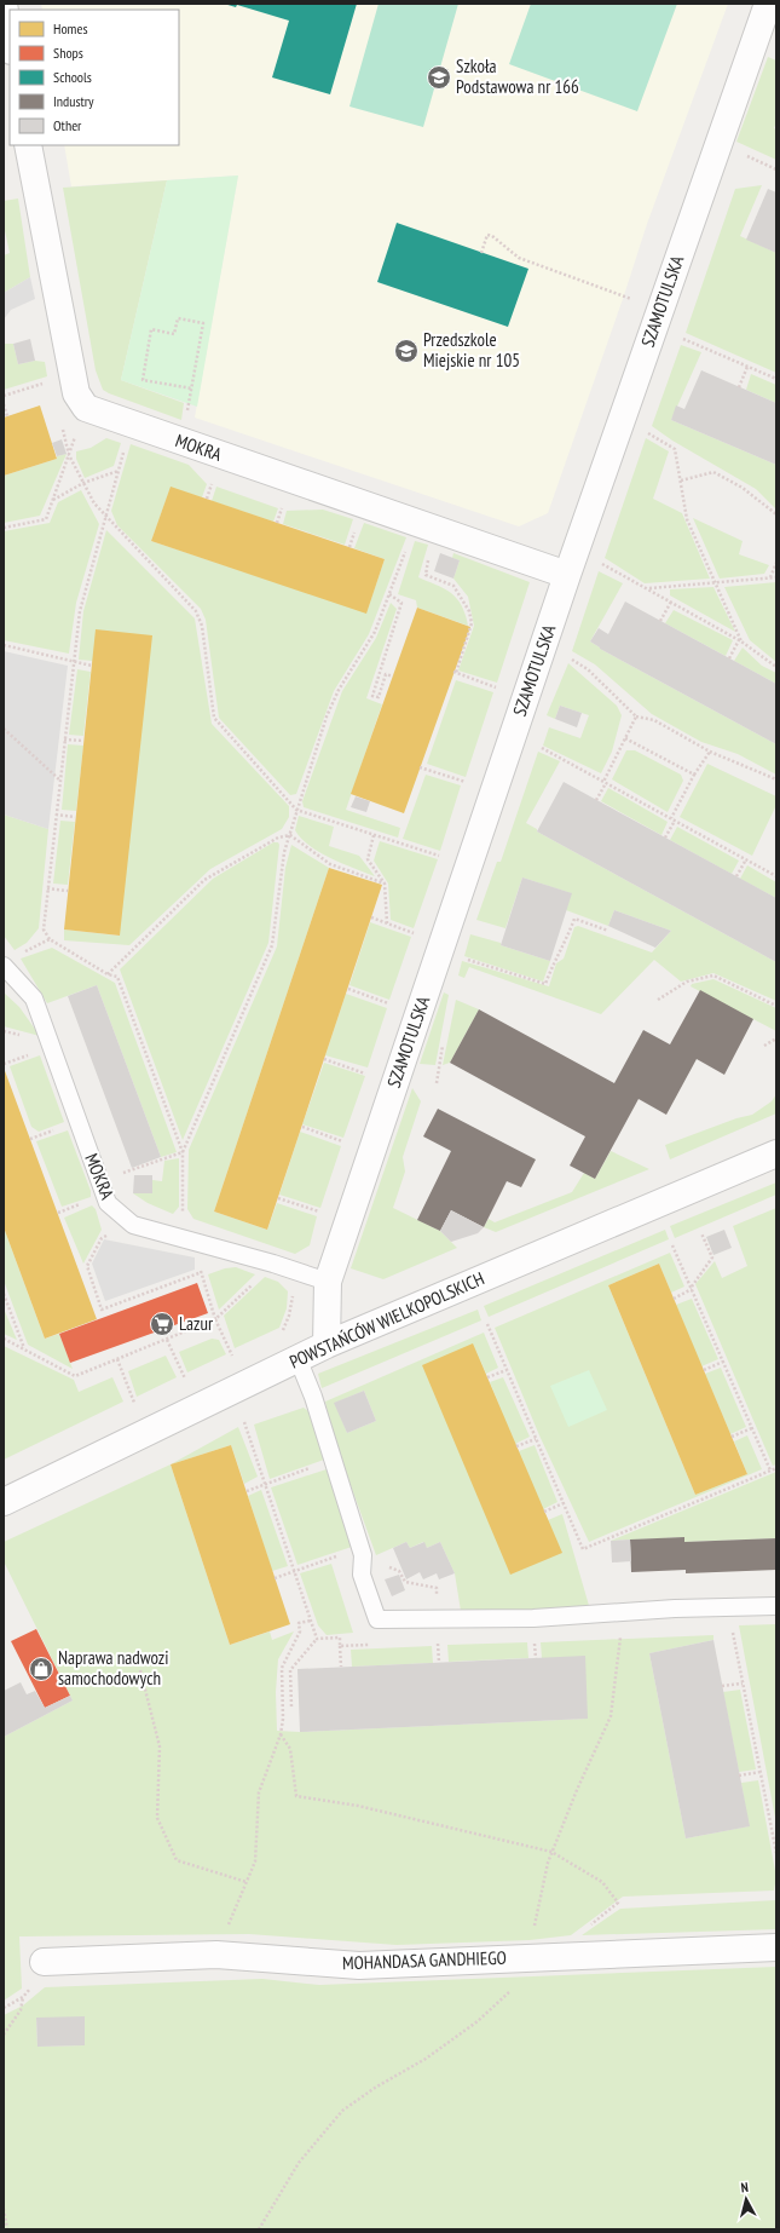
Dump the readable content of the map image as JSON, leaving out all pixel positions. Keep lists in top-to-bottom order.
{
  "streets": {
    "street": [
      "SZAMOTULSKA",
      "MOKRA",
      "POWSTAŃCÓW WIELKOPOLSKICH",
      "MOHANDASA GANDHIEGO"
    ]
  },
  "crossings": [
    ["SZAMOTULSKA", "MOKRA"],
    ["SZAMOTULSKA", "POWSTAŃCÓW WIELKOPOLSKICH"]
  ],
  "places": {
    "school or university": ["Szkoła Podstawowa nr 166", "Przedszkole Miejskie nr 105"],
    "supermarket": ["Lazur"],
    "shop": ["Naprawa nadwozi samochodowych"]
  },
  "legend": [
    "Homes",
    "Shops",
    "Schools",
    "Industry",
    "Other"
  ],
  "north": "top"
}
